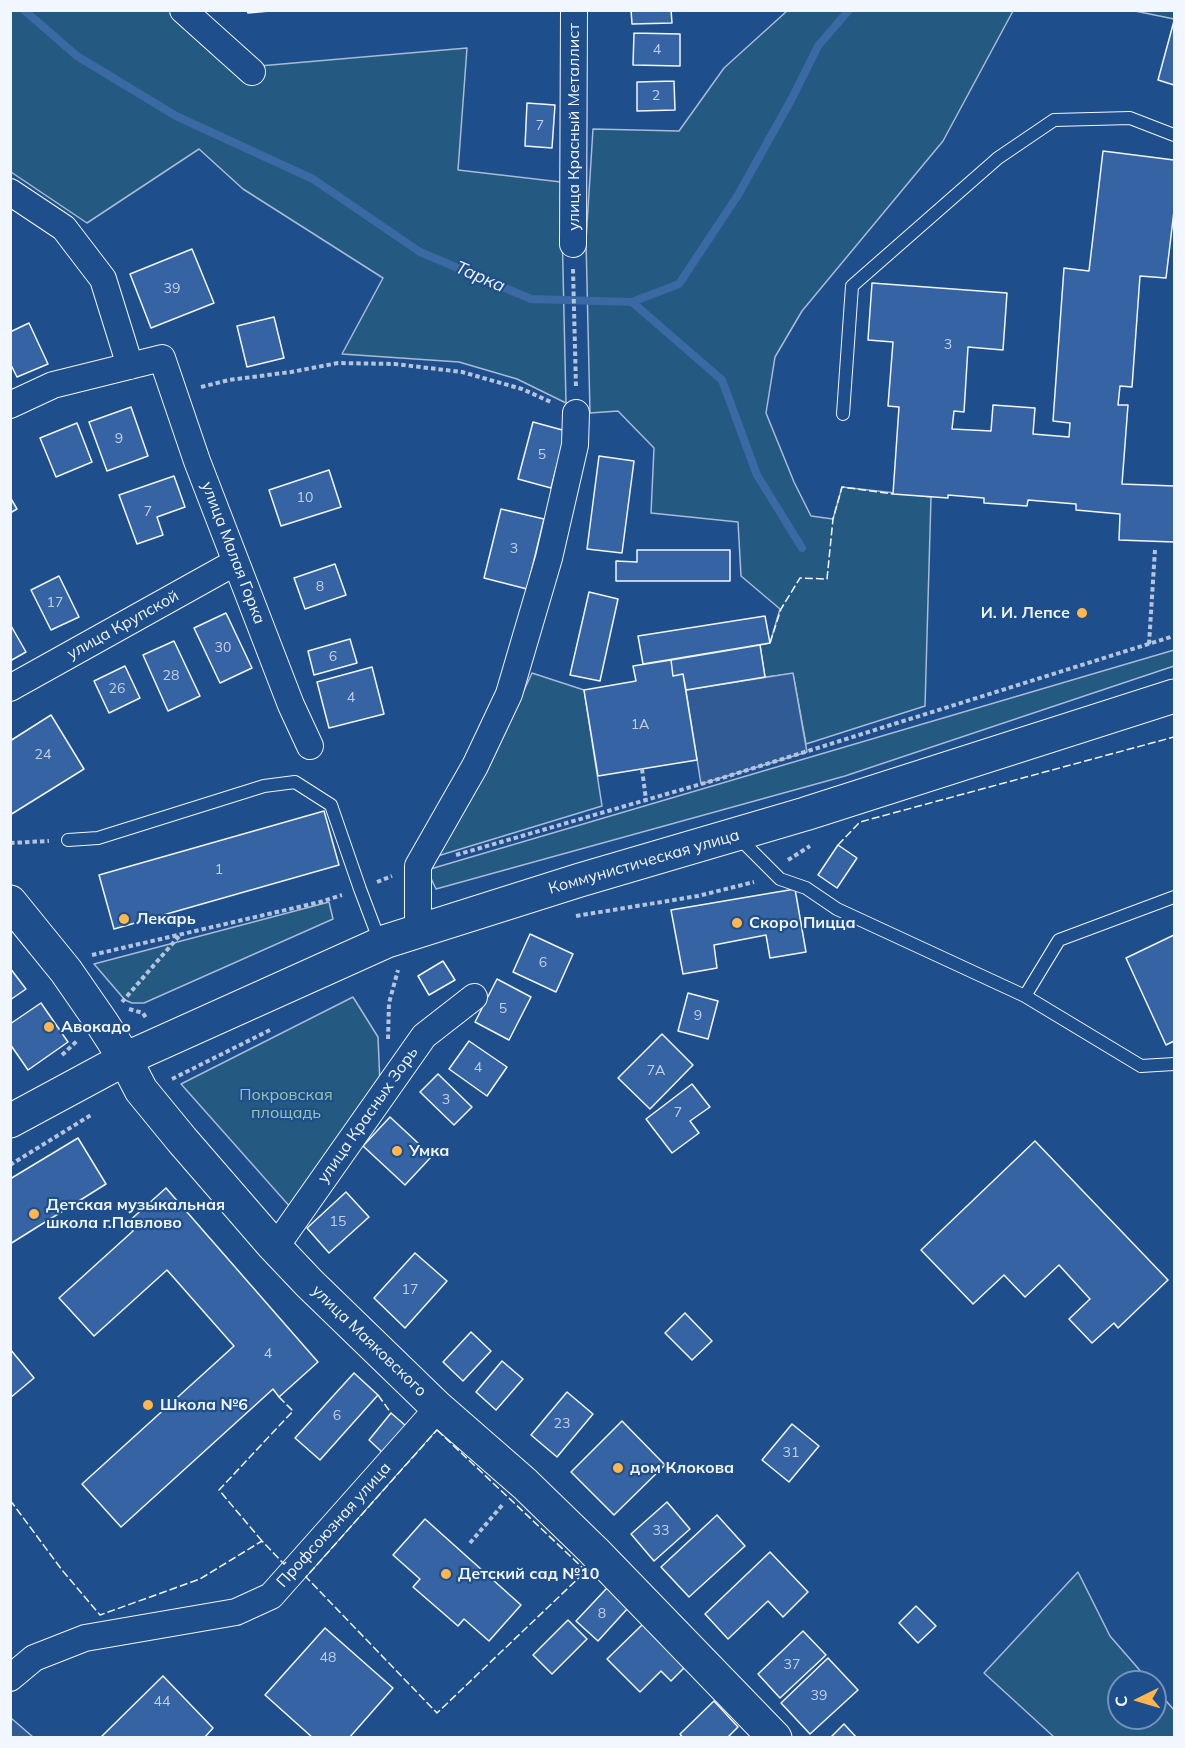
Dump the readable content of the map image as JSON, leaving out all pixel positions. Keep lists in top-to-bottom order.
{
  "streets": {
    "main road": ["Коммунистическая улица", "улица Маяковского"],
    "street": [
      "улица Красный Металлист",
      "улица Малая Горка",
      "улица Крупской",
      "улица Красных Зорь",
      "Профсоюзная улица"
    ]
  },
  "crossings": [
    ["улица Малая Горка", "улица Крупской"],
    ["Коммунистическая улица", "улица Маяковского"],
    ["улица Красных Зорь", "улица Маяковского"],
    ["улица Маяковского", "Профсоюзная улица"]
  ],
  "water": ["Тарка"],
  "parks": ["Покровская площадь"],
  "places": [
    "И. И. Лепсе",
    "Лекарь",
    "Скоро Пицца",
    "Авокадо",
    "Умка",
    "Детская музыкальная школа г.Павлово",
    "Школа №6",
    "дом Клокова",
    "Детский сад №10"
  ],
  "house_numbers": [
    "4",
    "2",
    "7",
    "39",
    "3",
    "9",
    "5",
    "10",
    "7",
    "3",
    "8",
    "17",
    "30",
    "6",
    "28",
    "26",
    "4",
    "1А",
    "24",
    "1",
    "6",
    "5",
    "9",
    "4",
    "7А",
    "3",
    "7",
    "15",
    "17",
    "4",
    "6",
    "23",
    "31",
    "33",
    "8",
    "48",
    "37",
    "39",
    "44"
  ],
  "north": "left"
}
